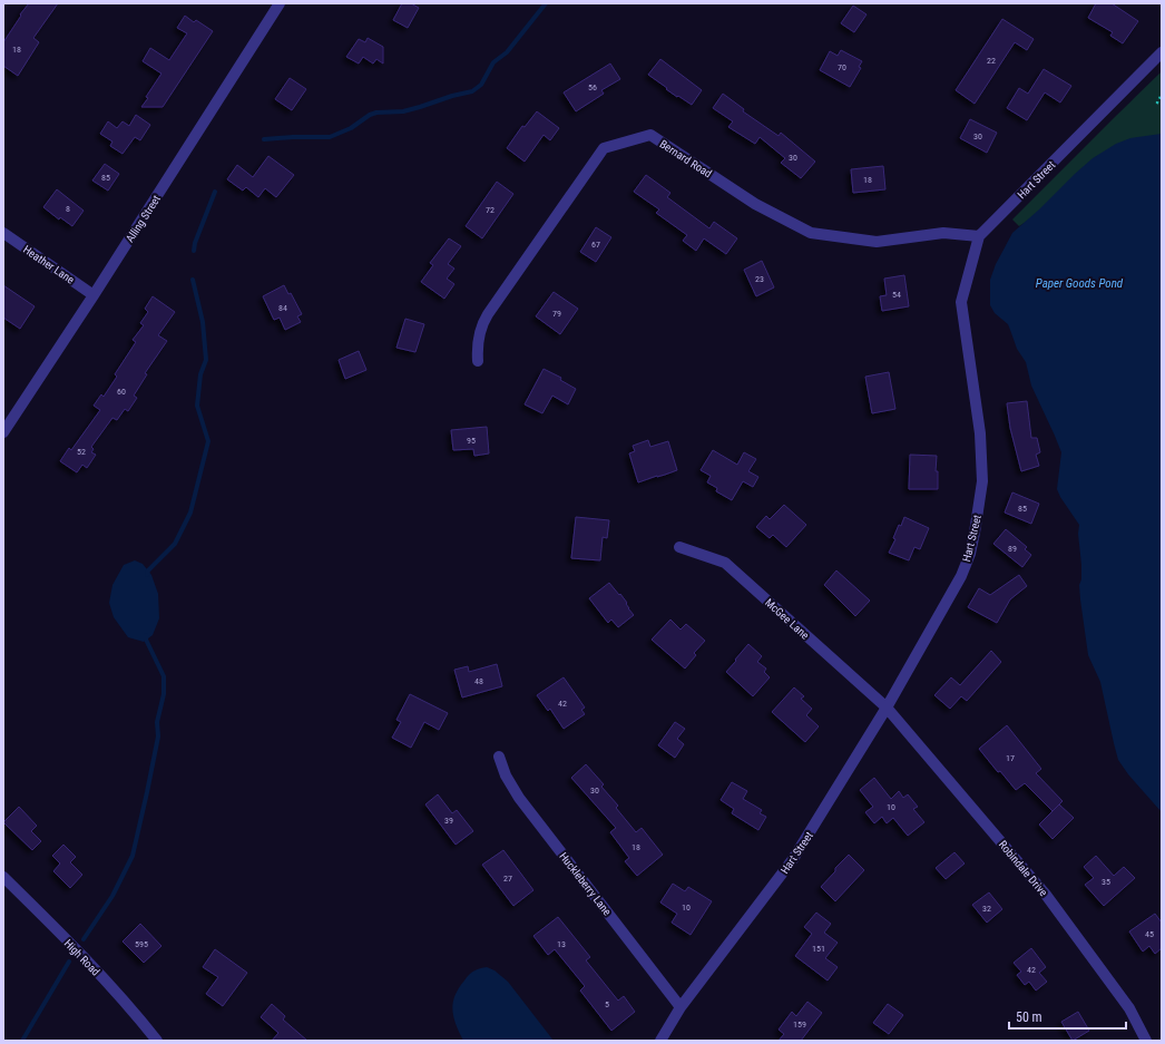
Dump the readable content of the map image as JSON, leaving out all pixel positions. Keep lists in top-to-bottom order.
{
  "streets": {
    "street": [
      "Bernard Road",
      "Hart Street",
      "Alling Street",
      "Heather Lane",
      "McGee Lane",
      "Robindale Drive",
      "Huckleberry Lane",
      "High Road"
    ]
  },
  "crossings": [
    ["Bernard Road", "Hart Street"],
    ["Hart Street", "McGee Lane"],
    ["Hart Street", "Robindale Drive"],
    ["Hart Street", "Huckleberry Lane"],
    ["Alling Street", "Heather Lane"],
    ["McGee Lane", "Robindale Drive"]
  ],
  "water": ["Paper Goods Pond"],
  "house_numbers": [
    "18",
    "22",
    "70",
    "56",
    "30",
    "30",
    "85",
    "18",
    "8",
    "72",
    "67",
    "23",
    "54",
    "84",
    "79",
    "60",
    "95",
    "52",
    "85",
    "89",
    "48",
    "42",
    "17",
    "30",
    "10",
    "39",
    "18",
    "27",
    "35",
    "10",
    "32",
    "45",
    "595",
    "13",
    "151",
    "42",
    "5",
    "159"
  ],
  "scale_bar": "50 m"
}
